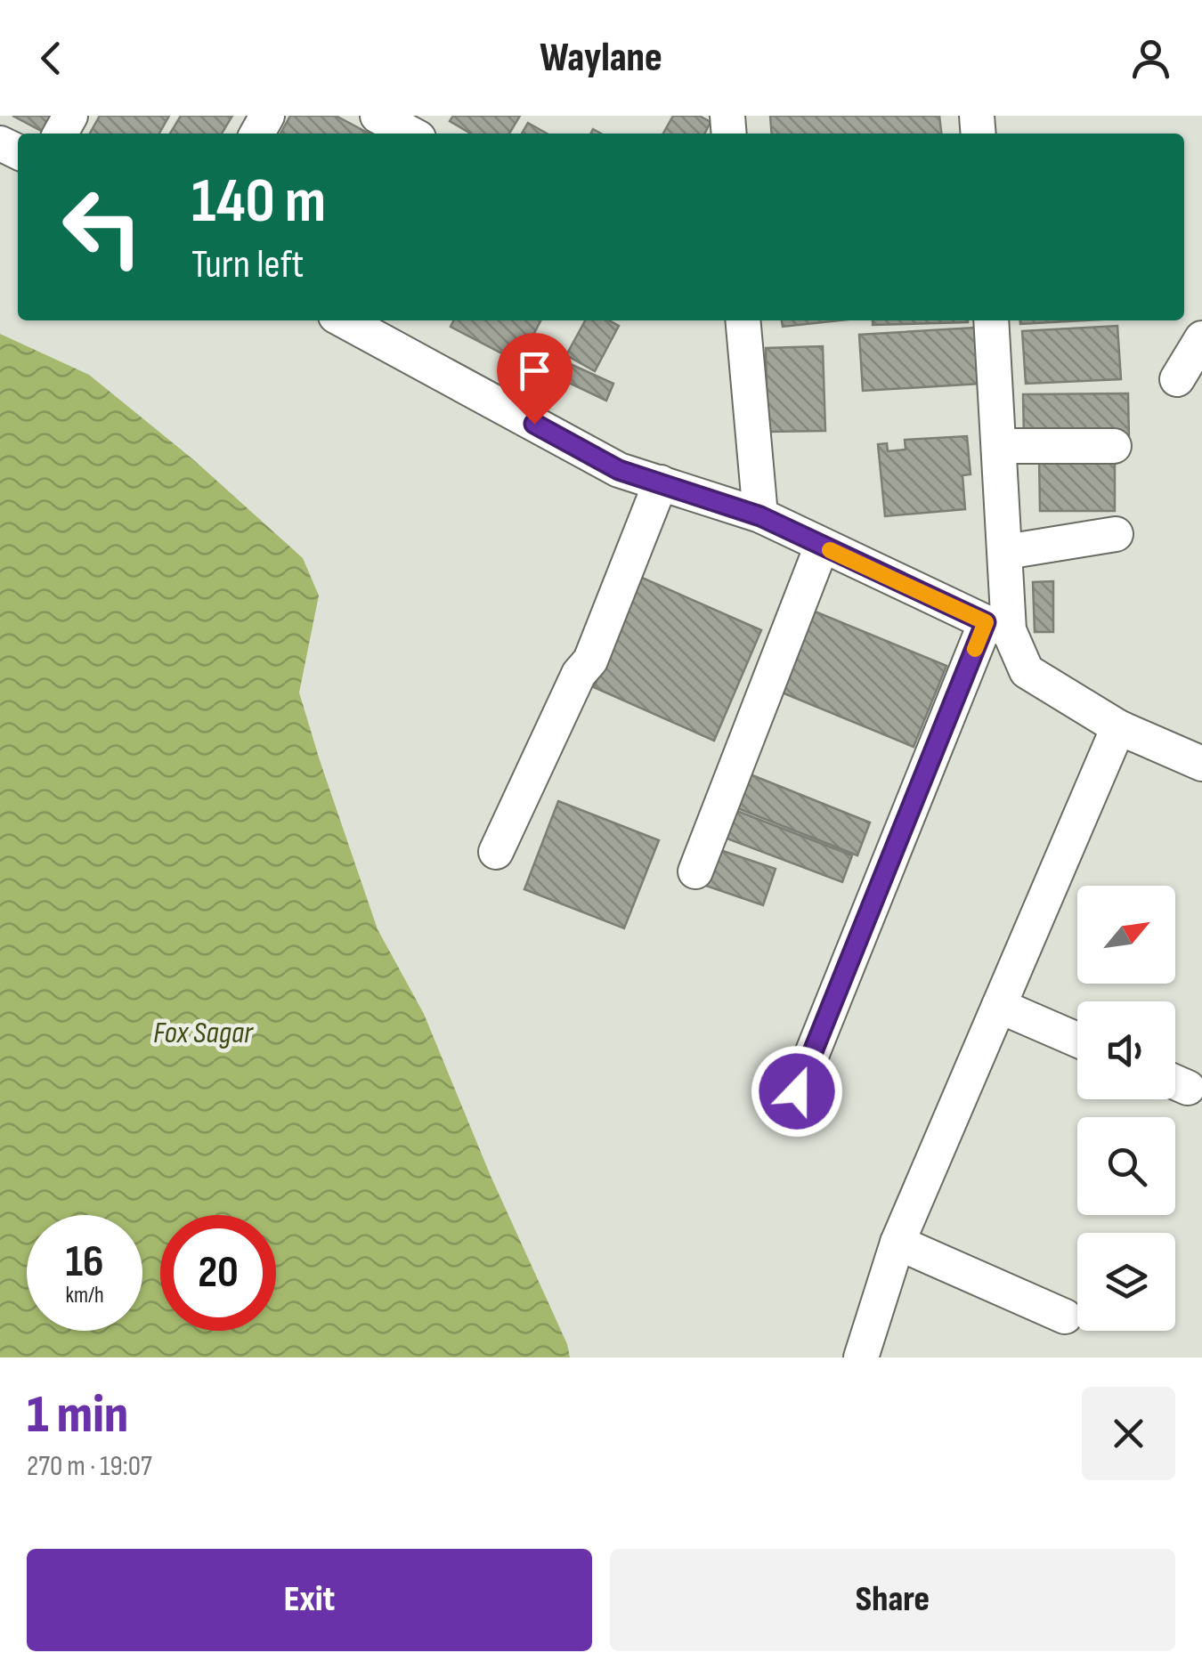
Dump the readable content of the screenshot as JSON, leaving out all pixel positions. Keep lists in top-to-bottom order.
{
  "water": ["Fox Sagar"],
  "north": "top right",
  "page": {
    "header": "Waylane",
    "turn": ["140 m", "Turn left"],
    "speed": "16 km/h",
    "limit": "20",
    "heading": ["1 min", "270 m · 19:07"],
    "buttons": ["Exit", "Share"]
  }
}
